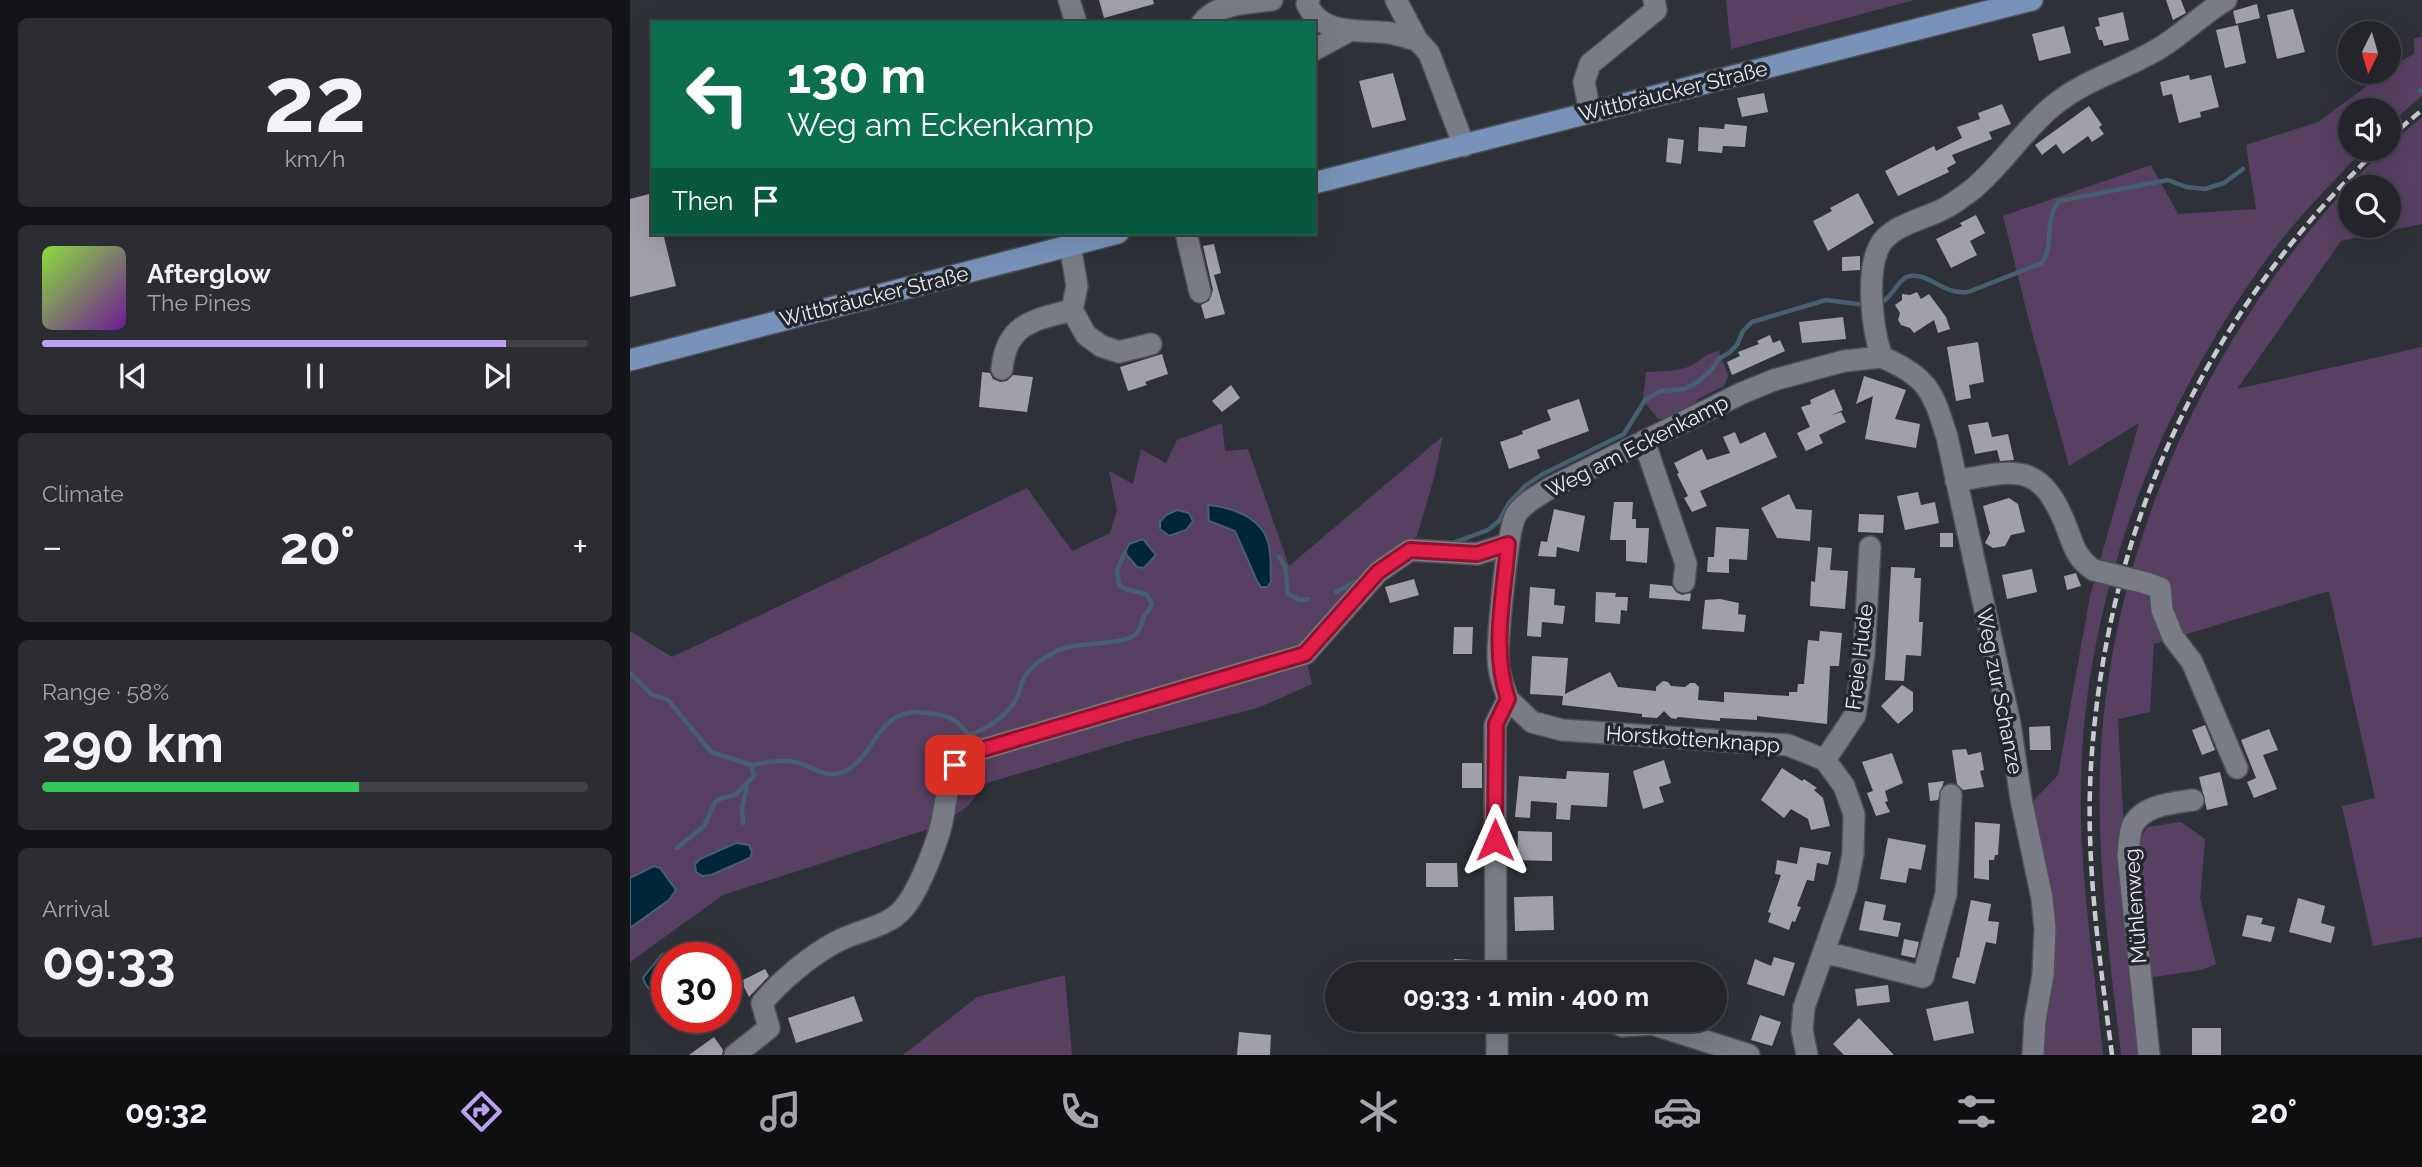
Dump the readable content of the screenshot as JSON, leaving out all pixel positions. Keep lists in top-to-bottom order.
{
  "streets": {
    "main road": ["Wittbräucker Straße"],
    "street": [
      "Weg am Eckenkamp",
      "Freie Hude",
      "Weg zur Schanze",
      "Horstkottenknapp",
      "Mühlenweg"
    ]
  },
  "crossings": [
    ["Weg am Eckenkamp", "Weg zur Schanze"],
    ["Weg am Eckenkamp", "Horstkottenknapp"],
    ["Freie Hude", "Horstkottenknapp"]
  ],
  "north": "bottom",
  "page": {
    "tile": [
      ["22", "km/h"],
      "Climate",
      ["Range · 58%", "290 km"],
      ["Arrival", "09:33"]
    ],
    "turn": ["130 m", "Weg am Eckenkamp"],
    "then": "Then",
    "song": ["Afterglow", "The Pines"],
    "heat": ["−", "20°", "+"],
    "limit": "30",
    "trip": "09:33 · 1 min · 400 m",
    "tabs": ["09:32", "20°"]
  }
}
